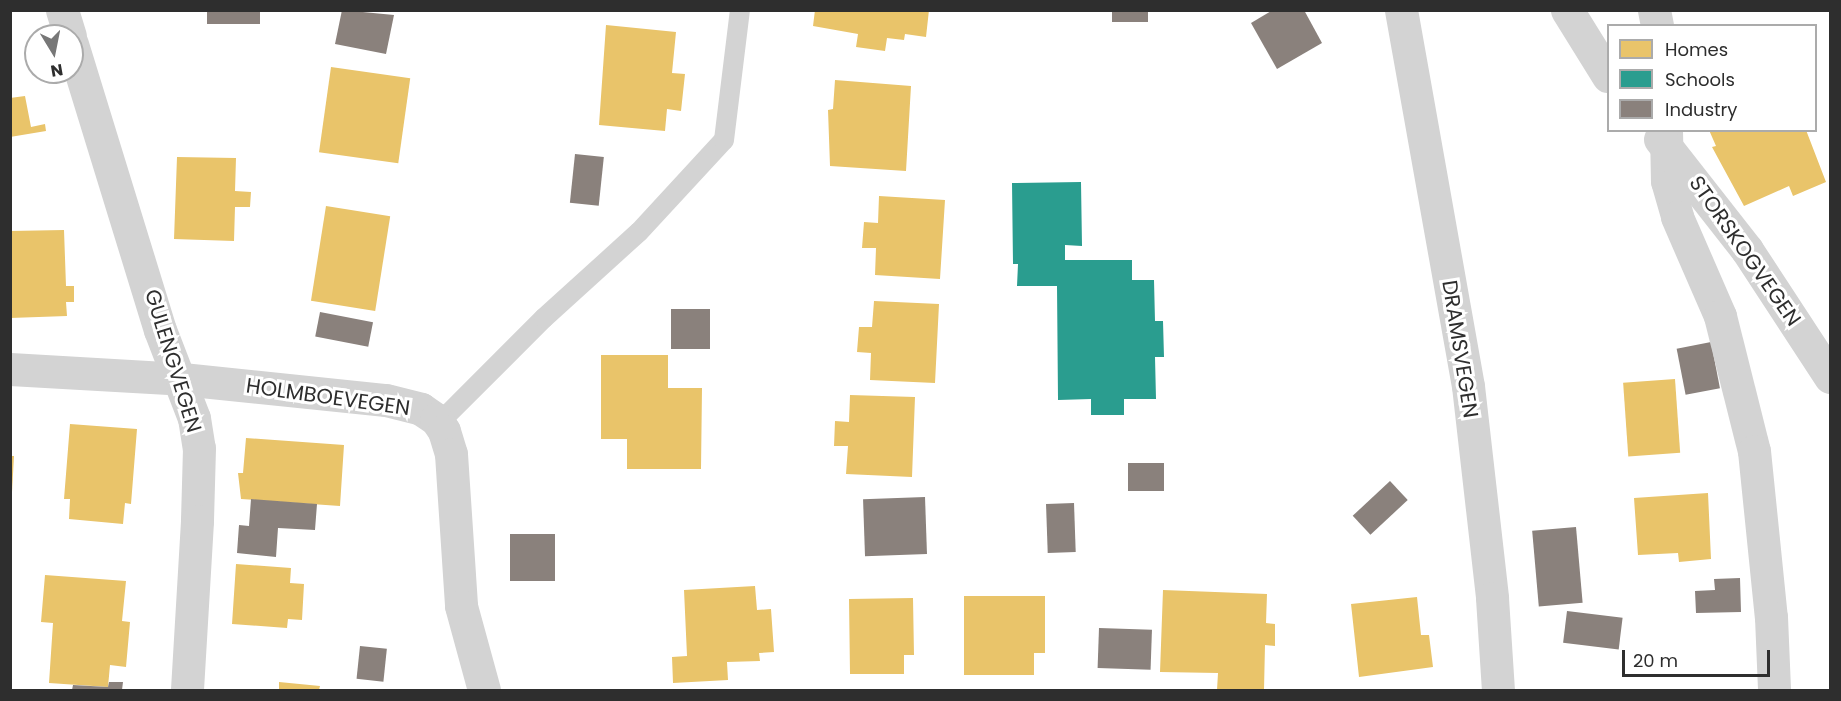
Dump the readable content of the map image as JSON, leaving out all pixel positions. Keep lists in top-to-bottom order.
{
  "streets": {
    "street": [
      "STORSKOGVEGEN",
      "DRAMSVEGEN",
      "GULENGVEGEN",
      "HOLMBOEVEGEN"
    ]
  },
  "crossings": [
    ["GULENGVEGEN", "HOLMBOEVEGEN"]
  ],
  "legend": ["Homes", "Schools", "Industry"],
  "scale_bar": "20 m",
  "north": "bottom"
}
